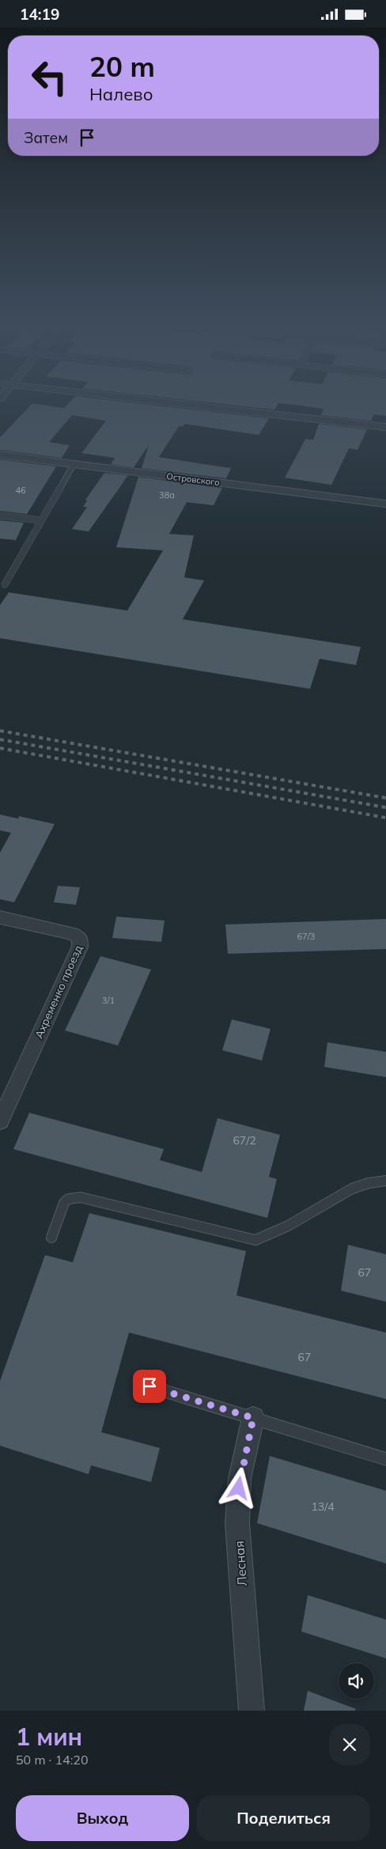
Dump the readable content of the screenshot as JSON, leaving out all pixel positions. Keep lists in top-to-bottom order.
{
  "streets": {
    "street": ["Островского", "Ахременко проезд", "Лесная"]
  },
  "house_numbers": [
    "46",
    "38а",
    "67/3",
    "3/1",
    "67/2",
    "67",
    "67",
    "13/4"
  ],
  "page": {
    "status": "14:19",
    "turn": ["20 m", "Налево"],
    "then": "Затем",
    "heading": ["1 мин", "50 m · 14:20"],
    "buttons": ["Выход", "Поделиться"]
  }
}
